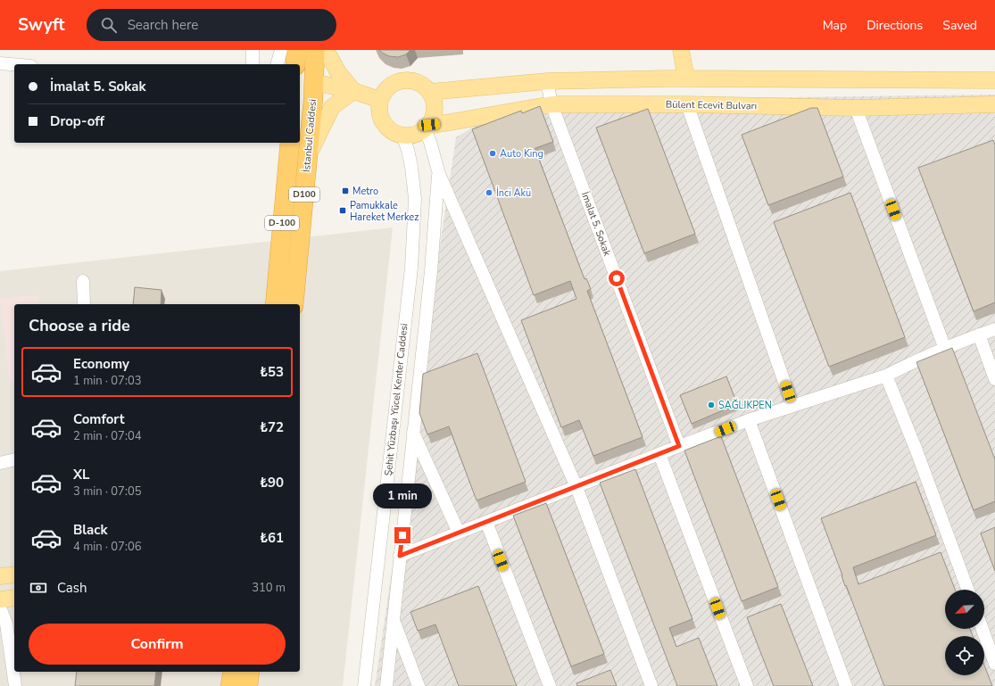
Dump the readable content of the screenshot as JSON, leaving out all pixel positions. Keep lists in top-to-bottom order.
{
  "streets": {
    "highway": ["İstanbul Caddesi", "D100", "D-100"],
    "main road": ["Bülent Ecevit Bulvarı"],
    "street": ["İmalat 5. Sokak", "Şehit Yüzbaşı Yücel Kenter Caddesi"]
  },
  "crossings": [
    ["Bülent Ecevit Bulvarı", "İmalat 5. Sokak"],
    ["Bülent Ecevit Bulvarı", "Şehit Yüzbaşı Yücel Kenter Caddesi"]
  ],
  "places": {
    "other": ["Auto King", "İnci Akü", "SAĞLIKPEN"],
    "transit": ["Metro", "Pamukkale Hareket Merkez"]
  },
  "north": "bottom left",
  "page": {
    "header": "Swyft",
    "search": "Search here",
    "nav": ["Map", "Directions", "Saved"],
    "banner": ["İmalat 5. Sokak", "Drop-off"],
    "heading": "Choose a ride",
    "list": [
      {
        "name": "Economy",
        "note": "1 min · 07:03",
        "value": "₺53"
      },
      {
        "name": "Comfort",
        "note": "2 min · 07:04",
        "value": "₺72"
      },
      {
        "name": "XL",
        "note": "3 min · 07:05",
        "value": "₺90"
      },
      {
        "name": "Black",
        "note": "4 min · 07:06",
        "value": "₺61"
      }
    ],
    "bubble": "1 min",
    "pay": ["Cash", "310 m"],
    "buttons": "Confirm"
  }
}
